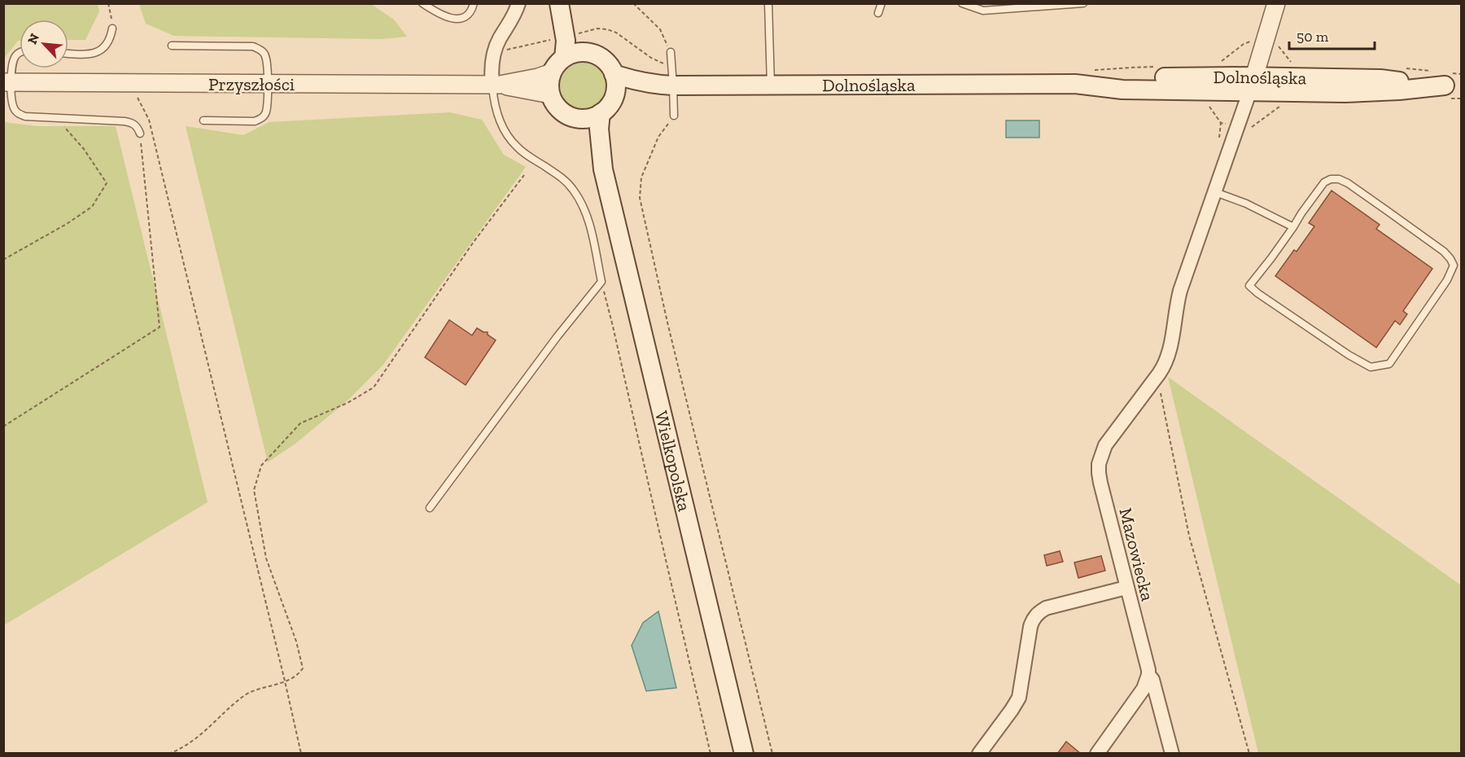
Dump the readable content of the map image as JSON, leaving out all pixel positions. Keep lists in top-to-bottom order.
{
  "streets": {
    "main road": ["Dolnośląska", "Wielkopolska"],
    "street": ["Przyszłości", "Mazowiecka"]
  },
  "crossings": [
    ["Dolnośląska", "Przyszłości"],
    ["Dolnośląska", "Wielkopolska"],
    ["Przyszłości", "Wielkopolska"]
  ],
  "scale_bar": "50 m",
  "north": "top left"
}
